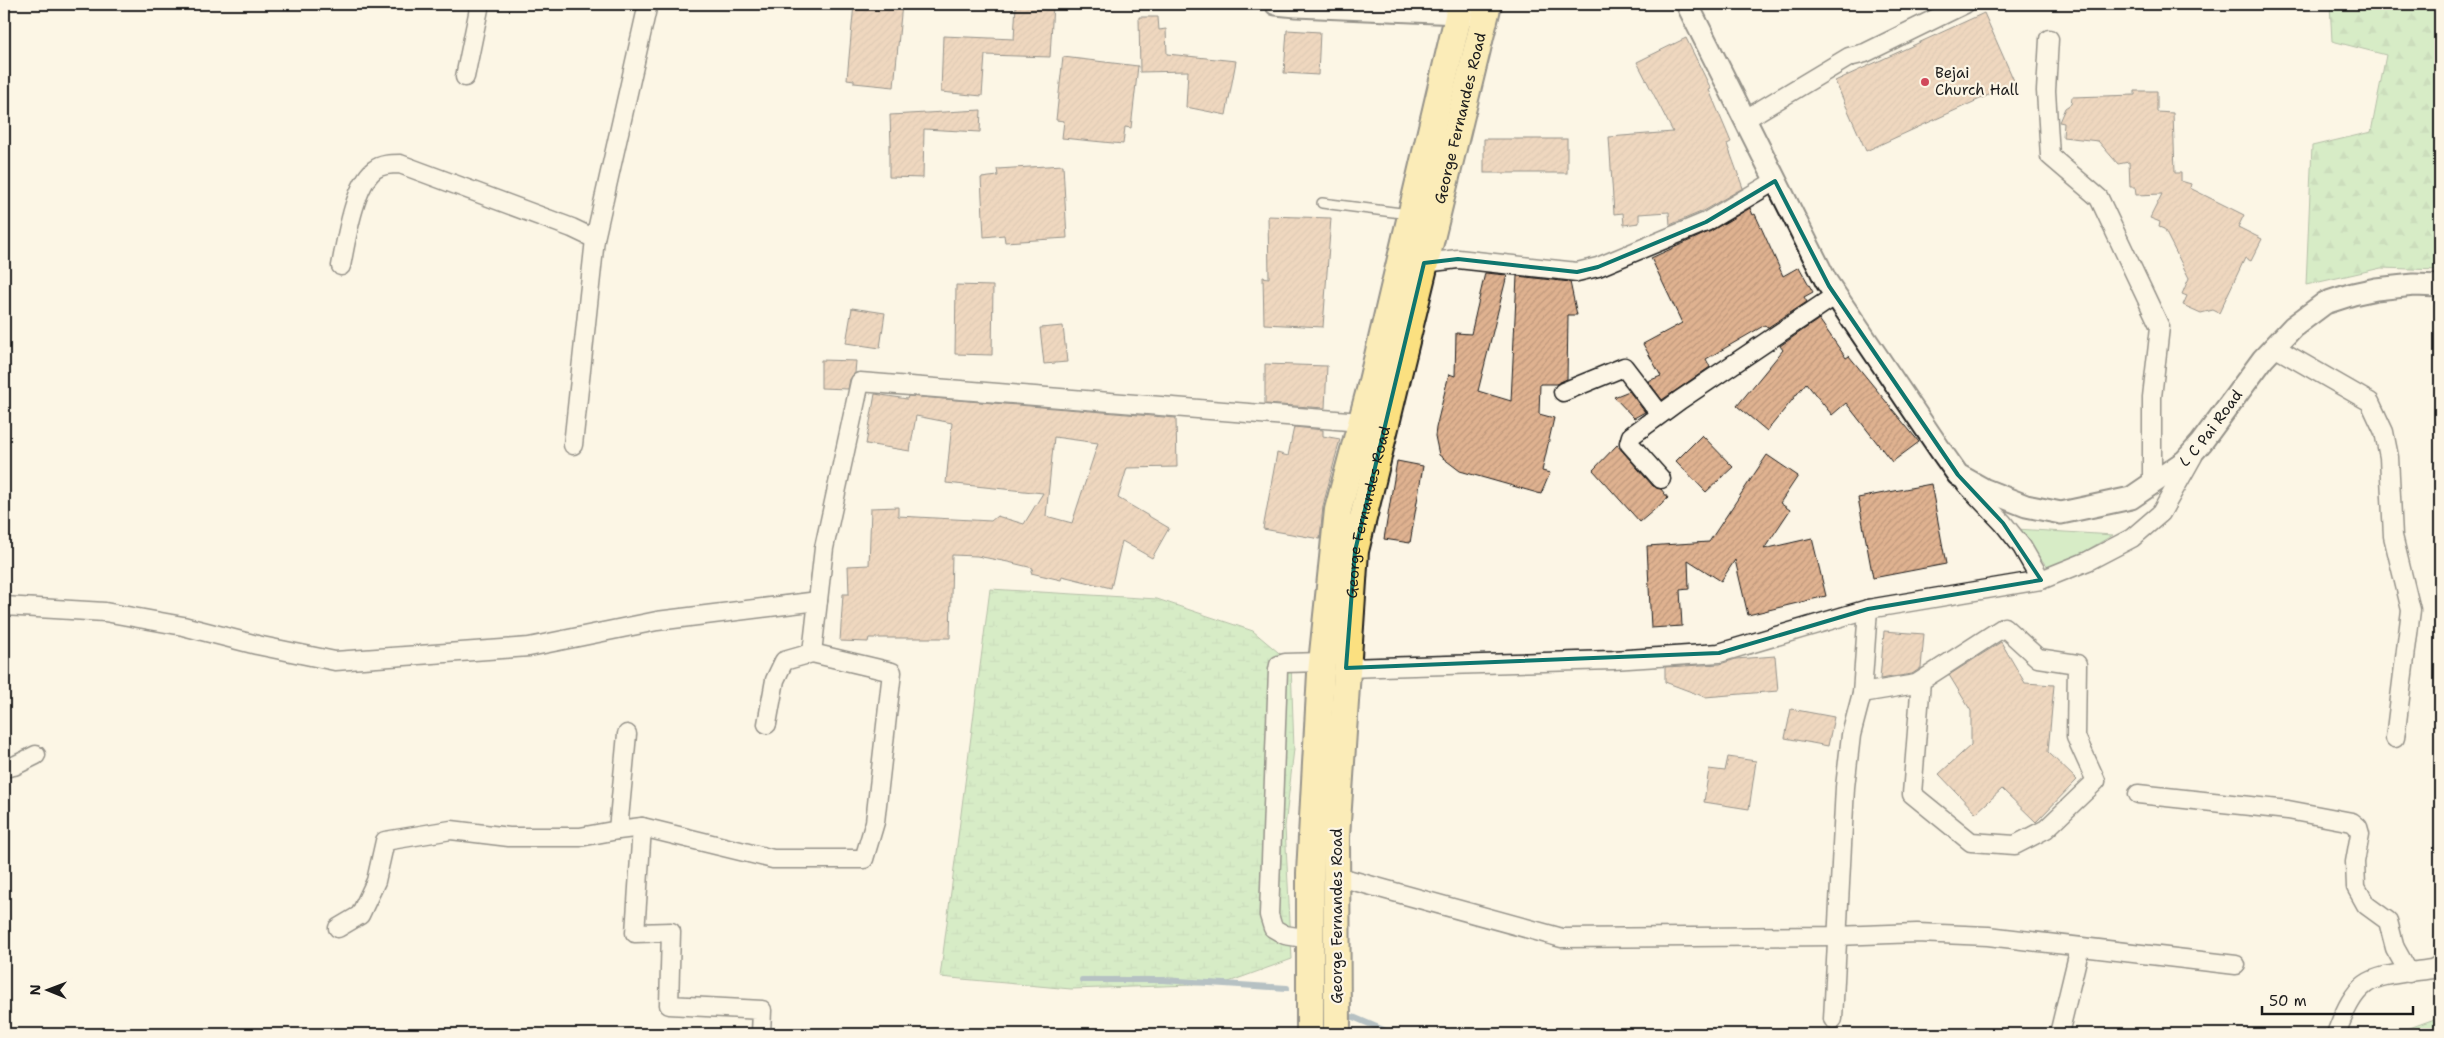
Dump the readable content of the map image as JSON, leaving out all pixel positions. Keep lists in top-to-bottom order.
{
  "streets": {
    "main road": ["George Fernandes Road"],
    "street": ["L C Pai Road"]
  },
  "places": ["Bejai Church Hall"],
  "scale_bar": "50 m",
  "north": "left"
}
